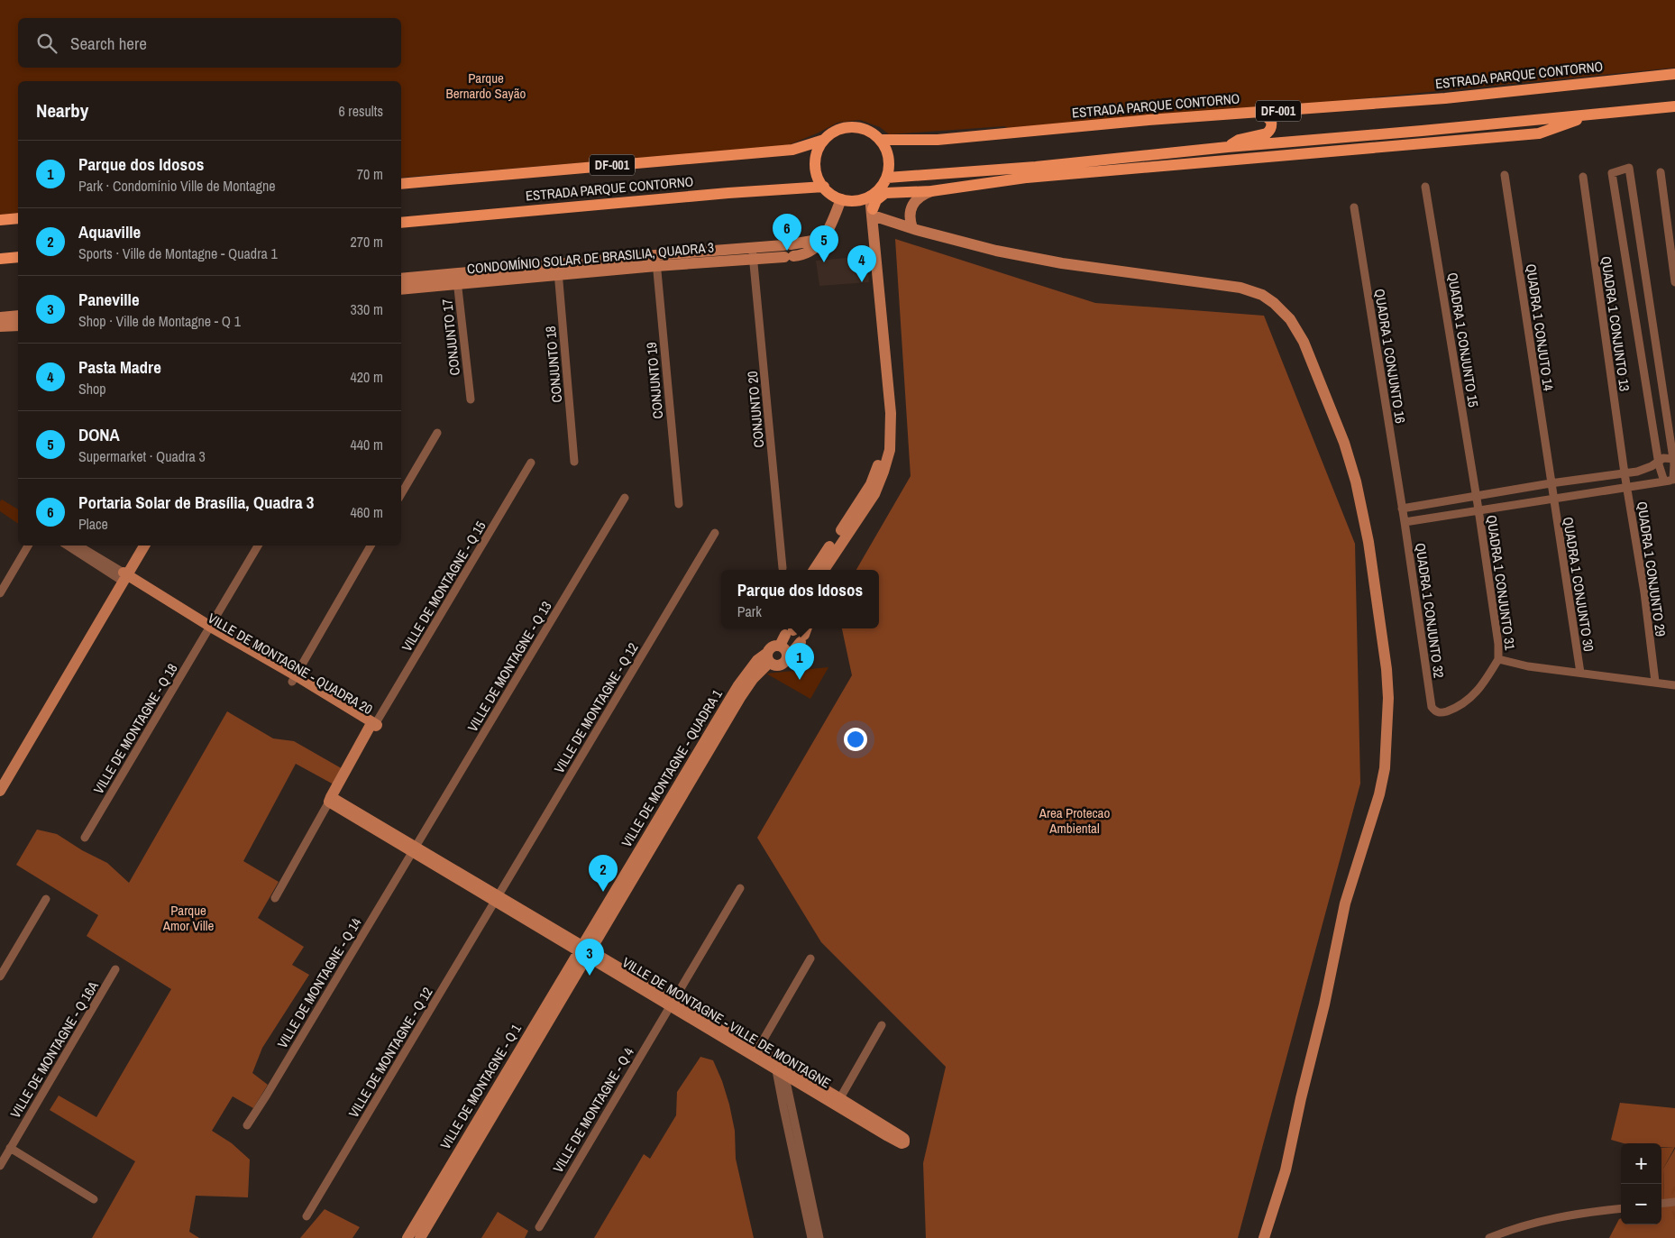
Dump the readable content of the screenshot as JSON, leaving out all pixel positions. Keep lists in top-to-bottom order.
{
  "streets": {
    "main road": ["ESTRADA PARQUE CONTORNO", "DF-001"],
    "street": [
      "CONDOMÍNIO SOLAR DE BRASILIA, QUADRA 3",
      "QUADRA 1 CONJUNTO 13",
      "QUADRA 1 CONJUTO 14",
      "CONJUNTO 17",
      "QUADRA 1 CONJUNTO 15",
      "QUADRA 1 CONJUNTO 16",
      "CONJUNTO 18",
      "CONJUNTO 19",
      "CONJUNTO 20",
      "QUADRA 1 CONJUNTO 29",
      "QUADRA 1 CONJUNTO 31",
      "QUADRA 1 CONJUNTO 30",
      "VILLE DE MONTAGNE - Q 15",
      "QUADRA 1 CONJUNTO 32",
      "VILLE DE MONTAGNE - QUADRA 20",
      "VILLE DE MONTAGNE - Q 13",
      "VILLE DE MONTAGNE - Q 12",
      "VILLE DE MONTAGNE - Q 18",
      "VILLE DE MONTAGNE - QUADRA 1",
      "VILLE DE MONTAGNE - Q 14",
      "VILLE DE MONTAGNE - VILLE DE MONTAGNE",
      "VILLE DE MONTAGNE - Q 16A",
      "VILLE DE MONTAGNE - Q 1",
      "VILLE DE MONTAGNE - Q 4"
    ]
  },
  "crossings": [
    ["ESTRADA PARQUE CONTORNO", "DF-001"],
    ["CONDOMÍNIO SOLAR DE BRASILIA, QUADRA 3", "CONJUNTO 17"],
    ["CONDOMÍNIO SOLAR DE BRASILIA, QUADRA 3", "CONJUNTO 18"],
    ["CONDOMÍNIO SOLAR DE BRASILIA, QUADRA 3", "CONJUNTO 19"],
    ["CONDOMÍNIO SOLAR DE BRASILIA, QUADRA 3", "CONJUNTO 20"],
    ["QUADRA 1 CONJUNTO 13", "QUADRA 1 CONJUNTO 29"],
    ["QUADRA 1 CONJUTO 14", "QUADRA 1 CONJUNTO 30"],
    ["QUADRA 1 CONJUNTO 15", "QUADRA 1 CONJUNTO 31"],
    ["QUADRA 1 CONJUNTO 16", "QUADRA 1 CONJUNTO 32"],
    ["QUADRA 1 CONJUNTO 31", "QUADRA 1 CONJUNTO 32"],
    ["VILLE DE MONTAGNE - Q 15", "VILLE DE MONTAGNE - QUADRA 20"],
    ["VILLE DE MONTAGNE - QUADRA 20", "VILLE DE MONTAGNE - Q 18"],
    ["VILLE DE MONTAGNE - QUADRA 20", "VILLE DE MONTAGNE - VILLE DE MONTAGNE"],
    ["VILLE DE MONTAGNE - Q 13", "VILLE DE MONTAGNE - Q 14"],
    ["VILLE DE MONTAGNE - Q 13", "VILLE DE MONTAGNE - VILLE DE MONTAGNE"],
    ["VILLE DE MONTAGNE - Q 12", "VILLE DE MONTAGNE - VILLE DE MONTAGNE"],
    ["VILLE DE MONTAGNE - QUADRA 1", "VILLE DE MONTAGNE - VILLE DE MONTAGNE"],
    ["VILLE DE MONTAGNE - QUADRA 1", "VILLE DE MONTAGNE - Q 1"],
    ["VILLE DE MONTAGNE - Q 14", "VILLE DE MONTAGNE - VILLE DE MONTAGNE"],
    ["VILLE DE MONTAGNE - VILLE DE MONTAGNE", "VILLE DE MONTAGNE - Q 1"],
    ["VILLE DE MONTAGNE - VILLE DE MONTAGNE", "VILLE DE MONTAGNE - Q 4"]
  ],
  "parks": ["Parque Bernardo Sayão", "Area Protecao Ambiental", "Parque Amor Ville"],
  "page": {
    "search": "Search here",
    "heading": ["Nearby", "6 results"],
    "list": [
      {
        "mark": "1",
        "name": "Parque dos Idosos",
        "note": "Park · Condomínio Ville de Montagne",
        "value": "70 m"
      },
      {
        "mark": "2",
        "name": "Aquaville",
        "note": "Sports · Ville de Montagne - Quadra 1",
        "value": "270 m"
      },
      {
        "mark": "3",
        "name": "Paneville",
        "note": "Shop · Ville de Montagne - Q 1",
        "value": "330 m"
      },
      {
        "mark": "4",
        "name": "Pasta Madre",
        "note": "Shop",
        "value": "420 m"
      },
      {
        "mark": "5",
        "name": "DONA",
        "note": "Supermarket · Quadra 3",
        "value": "440 m"
      },
      {
        "mark": "6",
        "name": "Portaria Solar de Brasília, Quadra 3",
        "note": "Place",
        "value": "460 m"
      }
    ],
    "pins": [
      "6",
      "5",
      "4",
      "1",
      "2",
      "3"
    ],
    "popup": ["Parque dos Idosos", "Park"],
    "map_buttons": ["+", "−"]
  }
}
